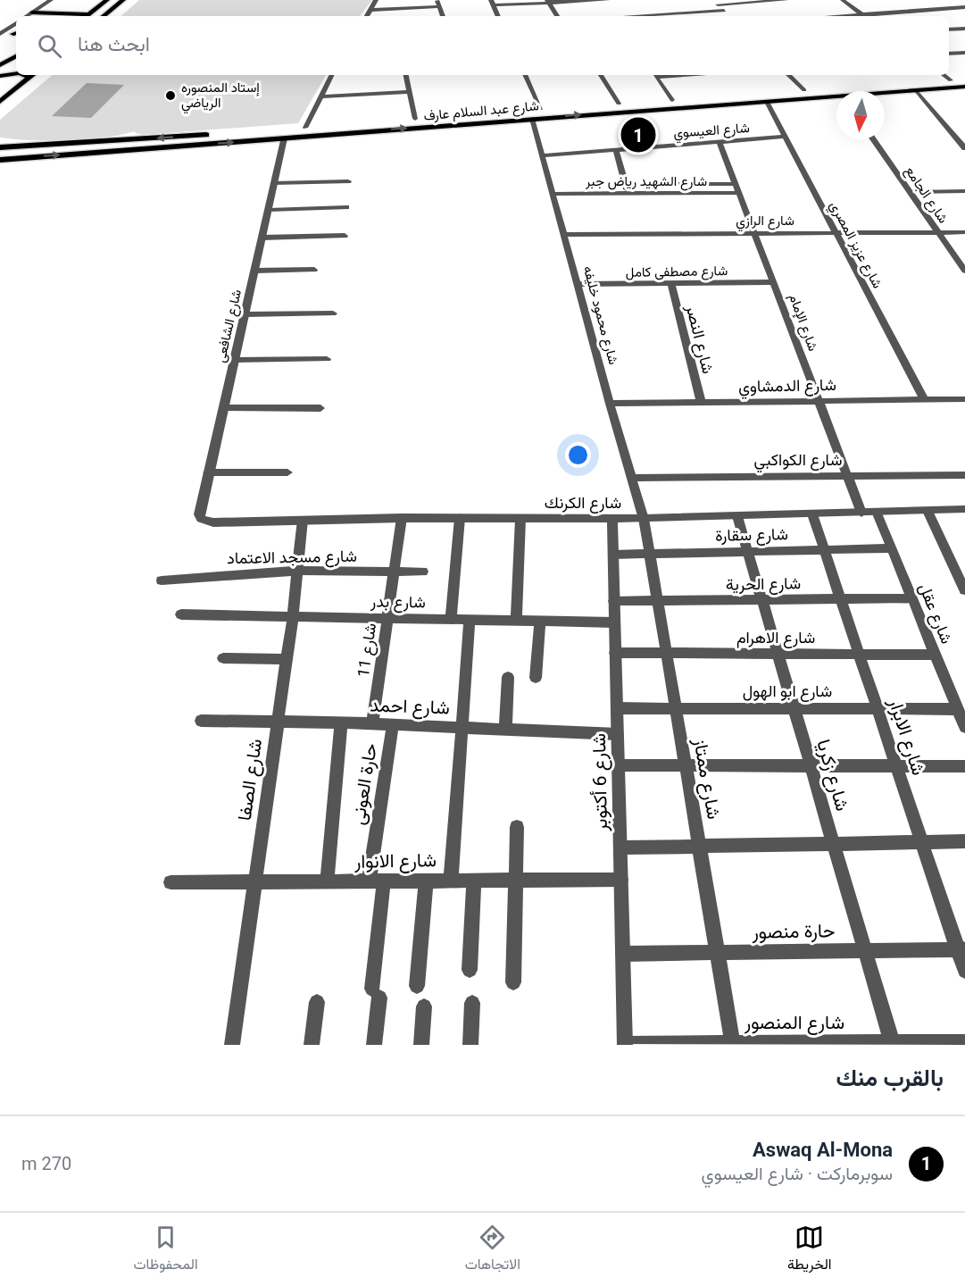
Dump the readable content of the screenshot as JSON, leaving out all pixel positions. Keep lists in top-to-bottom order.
{
  "streets": {
    "main road": ["شارع عبد السلام عارف"],
    "street": [
      "شارع العيسوي",
      "شارع الشهيد رياض جبر",
      "شارع الجامع",
      "شارع الرازي",
      "شارع عزيز المصري",
      "شارع مصطفى كامل",
      "شارع محمود خليفه",
      "شارع الإمام",
      "شارع الشافعى",
      "شارع النصر",
      "شارع الدمشاوي",
      "شارع الكواكبي",
      "شارع الكرنك",
      "شارع سقارة",
      "شارع مسجد الاعتماد",
      "شارع الحرية",
      "شارع بدر",
      "شارع عقل",
      "شارع الاهرام",
      "شارع 11",
      "شارع ابو الهول",
      "شارع احمد",
      "شارع الابرار",
      "شارع زكريا",
      "شارع ممتاز",
      "شارع الصفا",
      "شارع 6 أكتوبر",
      "حارة العونى",
      "شارع الانوار",
      "حارة منصور",
      "شارع المنصور"
    ]
  },
  "crossings": [
    ["شارع عبد السلام عارف", "شارع عزيز المصري"],
    ["شارع عبد السلام عارف", "شارع محمود خليفه"],
    ["شارع عبد السلام عارف", "شارع الشافعى"],
    ["شارع العيسوي", "شارع عزيز المصري"],
    ["شارع العيسوي", "شارع محمود خليفه"],
    ["شارع العيسوي", "شارع الإمام"],
    ["شارع الشهيد رياض جبر", "شارع محمود خليفه"],
    ["شارع الشهيد رياض جبر", "شارع الإمام"],
    ["شارع الجامع", "شارع الرازي"],
    ["شارع الرازي", "شارع عزيز المصري"],
    ["شارع الرازي", "شارع محمود خليفه"],
    ["شارع الرازي", "شارع الإمام"],
    ["شارع عزيز المصري", "شارع الدمشاوي"],
    ["شارع مصطفى كامل", "شارع محمود خليفه"],
    ["شارع مصطفى كامل", "شارع الإمام"],
    ["شارع مصطفى كامل", "شارع النصر"],
    ["شارع محمود خليفه", "شارع الدمشاوي"],
    ["شارع محمود خليفه", "شارع الكواكبي"],
    ["شارع محمود خليفه", "شارع الكرنك"],
    ["شارع محمود خليفه", "شارع ممتاز"],
    ["شارع الإمام", "شارع الدمشاوي"],
    ["شارع الإمام", "شارع الكواكبي"],
    ["شارع الإمام", "شارع الكرنك"],
    ["شارع الشافعى", "شارع الكرنك"],
    ["شارع النصر", "شارع الدمشاوي"],
    ["شارع الكرنك", "شارع عقل"],
    ["شارع الكرنك", "شارع 11"],
    ["شارع الكرنك", "شارع الابرار"],
    ["شارع الكرنك", "شارع زكريا"],
    ["شارع الكرنك", "شارع ممتاز"],
    ["شارع الكرنك", "شارع الصفا"],
    ["شارع الكرنك", "شارع 6 أكتوبر"],
    ["شارع سقارة", "شارع عقل"],
    ["شارع سقارة", "شارع الابرار"],
    ["شارع سقارة", "شارع زكريا"],
    ["شارع سقارة", "شارع ممتاز"],
    ["شارع سقارة", "شارع 6 أكتوبر"],
    ["شارع مسجد الاعتماد", "شارع 11"],
    ["شارع مسجد الاعتماد", "شارع الصفا"],
    ["شارع الحرية", "شارع عقل"],
    ["شارع الحرية", "شارع الابرار"],
    ["شارع الحرية", "شارع زكريا"],
    ["شارع الحرية", "شارع ممتاز"],
    ["شارع الحرية", "شارع 6 أكتوبر"],
    ["شارع بدر", "شارع 11"],
    ["شارع بدر", "شارع الصفا"],
    ["شارع بدر", "شارع 6 أكتوبر"],
    ["شارع عقل", "شارع الاهرام"],
    ["شارع عقل", "شارع ابو الهول"],
    ["شارع الاهرام", "شارع الابرار"],
    ["شارع الاهرام", "شارع زكريا"],
    ["شارع الاهرام", "شارع ممتاز"],
    ["شارع الاهرام", "شارع 6 أكتوبر"],
    ["شارع 11", "شارع احمد"],
    ["شارع ابو الهول", "شارع الابرار"],
    ["شارع ابو الهول", "شارع زكريا"],
    ["شارع ابو الهول", "شارع ممتاز"],
    ["شارع ابو الهول", "شارع 6 أكتوبر"],
    ["شارع احمد", "شارع الصفا"],
    ["شارع احمد", "شارع 6 أكتوبر"],
    ["شارع احمد", "حارة العونى"],
    ["شارع الابرار", "حارة منصور"],
    ["شارع زكريا", "حارة منصور"],
    ["شارع زكريا", "شارع المنصور"],
    ["شارع ممتاز", "حارة منصور"],
    ["شارع ممتاز", "شارع المنصور"],
    ["شارع الصفا", "شارع الانوار"],
    ["شارع 6 أكتوبر", "شارع الانوار"],
    ["شارع 6 أكتوبر", "حارة منصور"],
    ["شارع 6 أكتوبر", "شارع المنصور"],
    ["حارة العونى", "شارع الانوار"]
  ],
  "places": ["إستاد المنصوره الرياضي"],
  "north": "bottom",
  "page": {
    "search": "ابحث هنا",
    "pins": "1",
    "heading": "بالقرب منك",
    "list": [
      {
        "mark": "1",
        "name": "Aswaq Al-Mona",
        "note": "سوبرماركت · شارع العيسوي",
        "value": "270 m"
      }
    ],
    "nav": ["الخريطة", "الاتجاهات", "المحفوظات"]
  }
}
